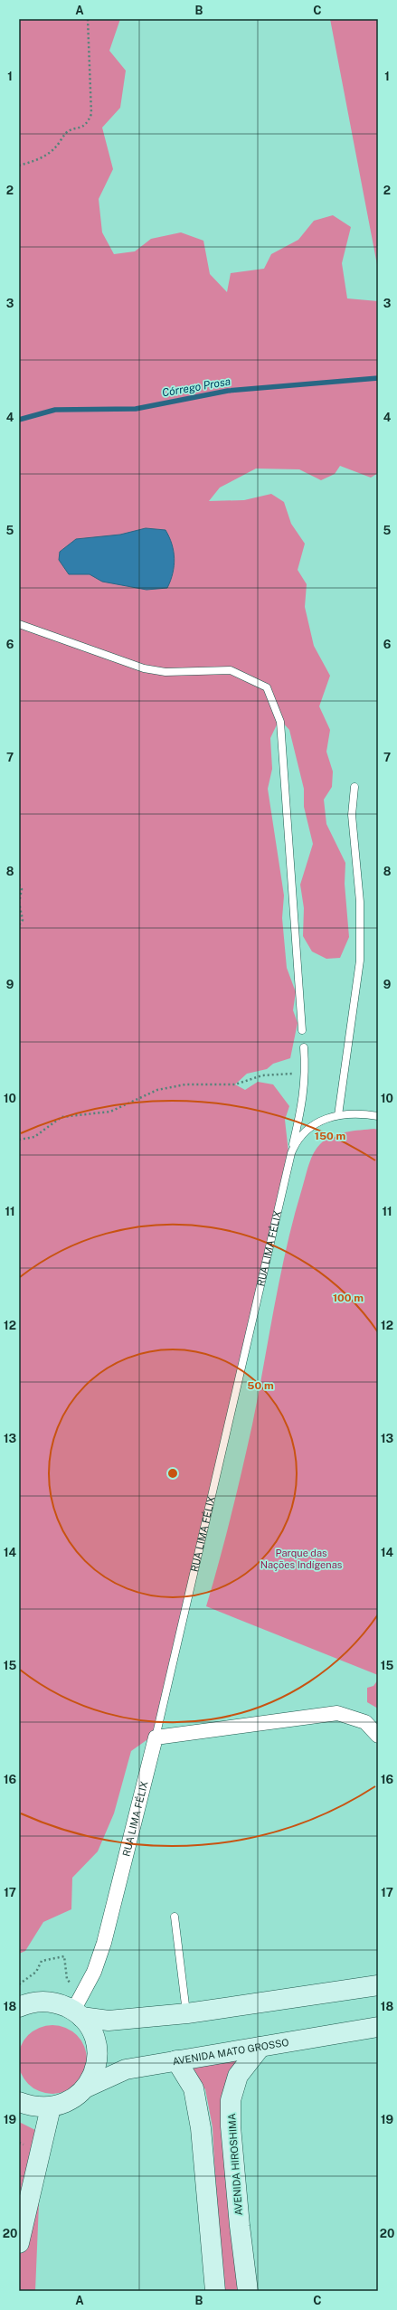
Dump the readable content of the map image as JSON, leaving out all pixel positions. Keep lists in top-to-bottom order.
{
  "streets": {
    "main road": ["AVENIDA MATO GROSSO", "AVENIDA HIROSHIMA"],
    "street": ["RUA LIMA FÉLIX"]
  },
  "crossings": [
    ["AVENIDA MATO GROSSO", "AVENIDA HIROSHIMA"]
  ],
  "water": ["Córrego Prosa"],
  "parks": ["Parque das Nações Indígenas"],
  "grid": {
    "columns": ["A", "B", "C"],
    "rows": [
      "1",
      "2",
      "3",
      "4",
      "5",
      "6",
      "7",
      "8",
      "9",
      "10",
      "11",
      "12",
      "13",
      "14",
      "15",
      "16",
      "17",
      "18",
      "19",
      "20"
    ]
  },
  "rings": ["150 m", "100 m", "50 m"]
}
